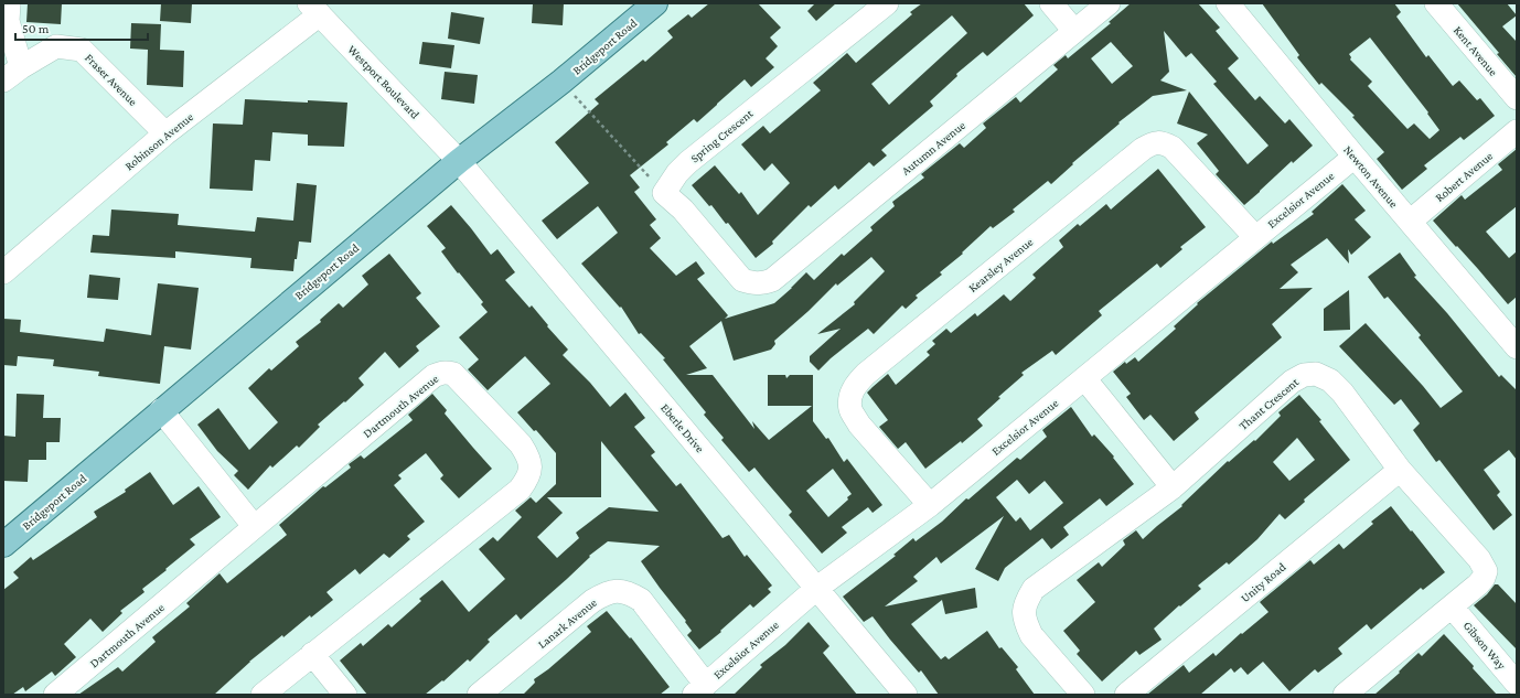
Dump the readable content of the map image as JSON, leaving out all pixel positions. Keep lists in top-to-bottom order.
{
  "streets": {
    "main road": ["Bridgeport Road"],
    "street": [
      "Kent Avenue",
      "Fraser Avenue",
      "Westport Boulevard",
      "Spring Crescent",
      "Robinson Avenue",
      "Autumn Avenue",
      "Newton Avenue",
      "Robert Avenue",
      "Excelsior Avenue",
      "Kearsley Avenue",
      "Thant Crescent",
      "Dartmouth Avenue",
      "Eberle Drive",
      "Unity Road",
      "Lanark Avenue",
      "Gibson Way"
    ]
  },
  "crossings": [
    ["Bridgeport Road", "Westport Boulevard"],
    ["Bridgeport Road", "Eberle Drive"],
    ["Fraser Avenue", "Robinson Avenue"],
    ["Westport Boulevard", "Robinson Avenue"],
    ["Westport Boulevard", "Eberle Drive"],
    ["Spring Crescent", "Autumn Avenue"],
    ["Newton Avenue", "Robert Avenue"],
    ["Newton Avenue", "Excelsior Avenue"],
    ["Excelsior Avenue", "Kearsley Avenue"],
    ["Excelsior Avenue", "Eberle Drive"],
    ["Excelsior Avenue", "Lanark Avenue"],
    ["Thant Crescent", "Unity Road"],
    ["Thant Crescent", "Gibson Way"]
  ],
  "scale_bar": "50 m"
}
